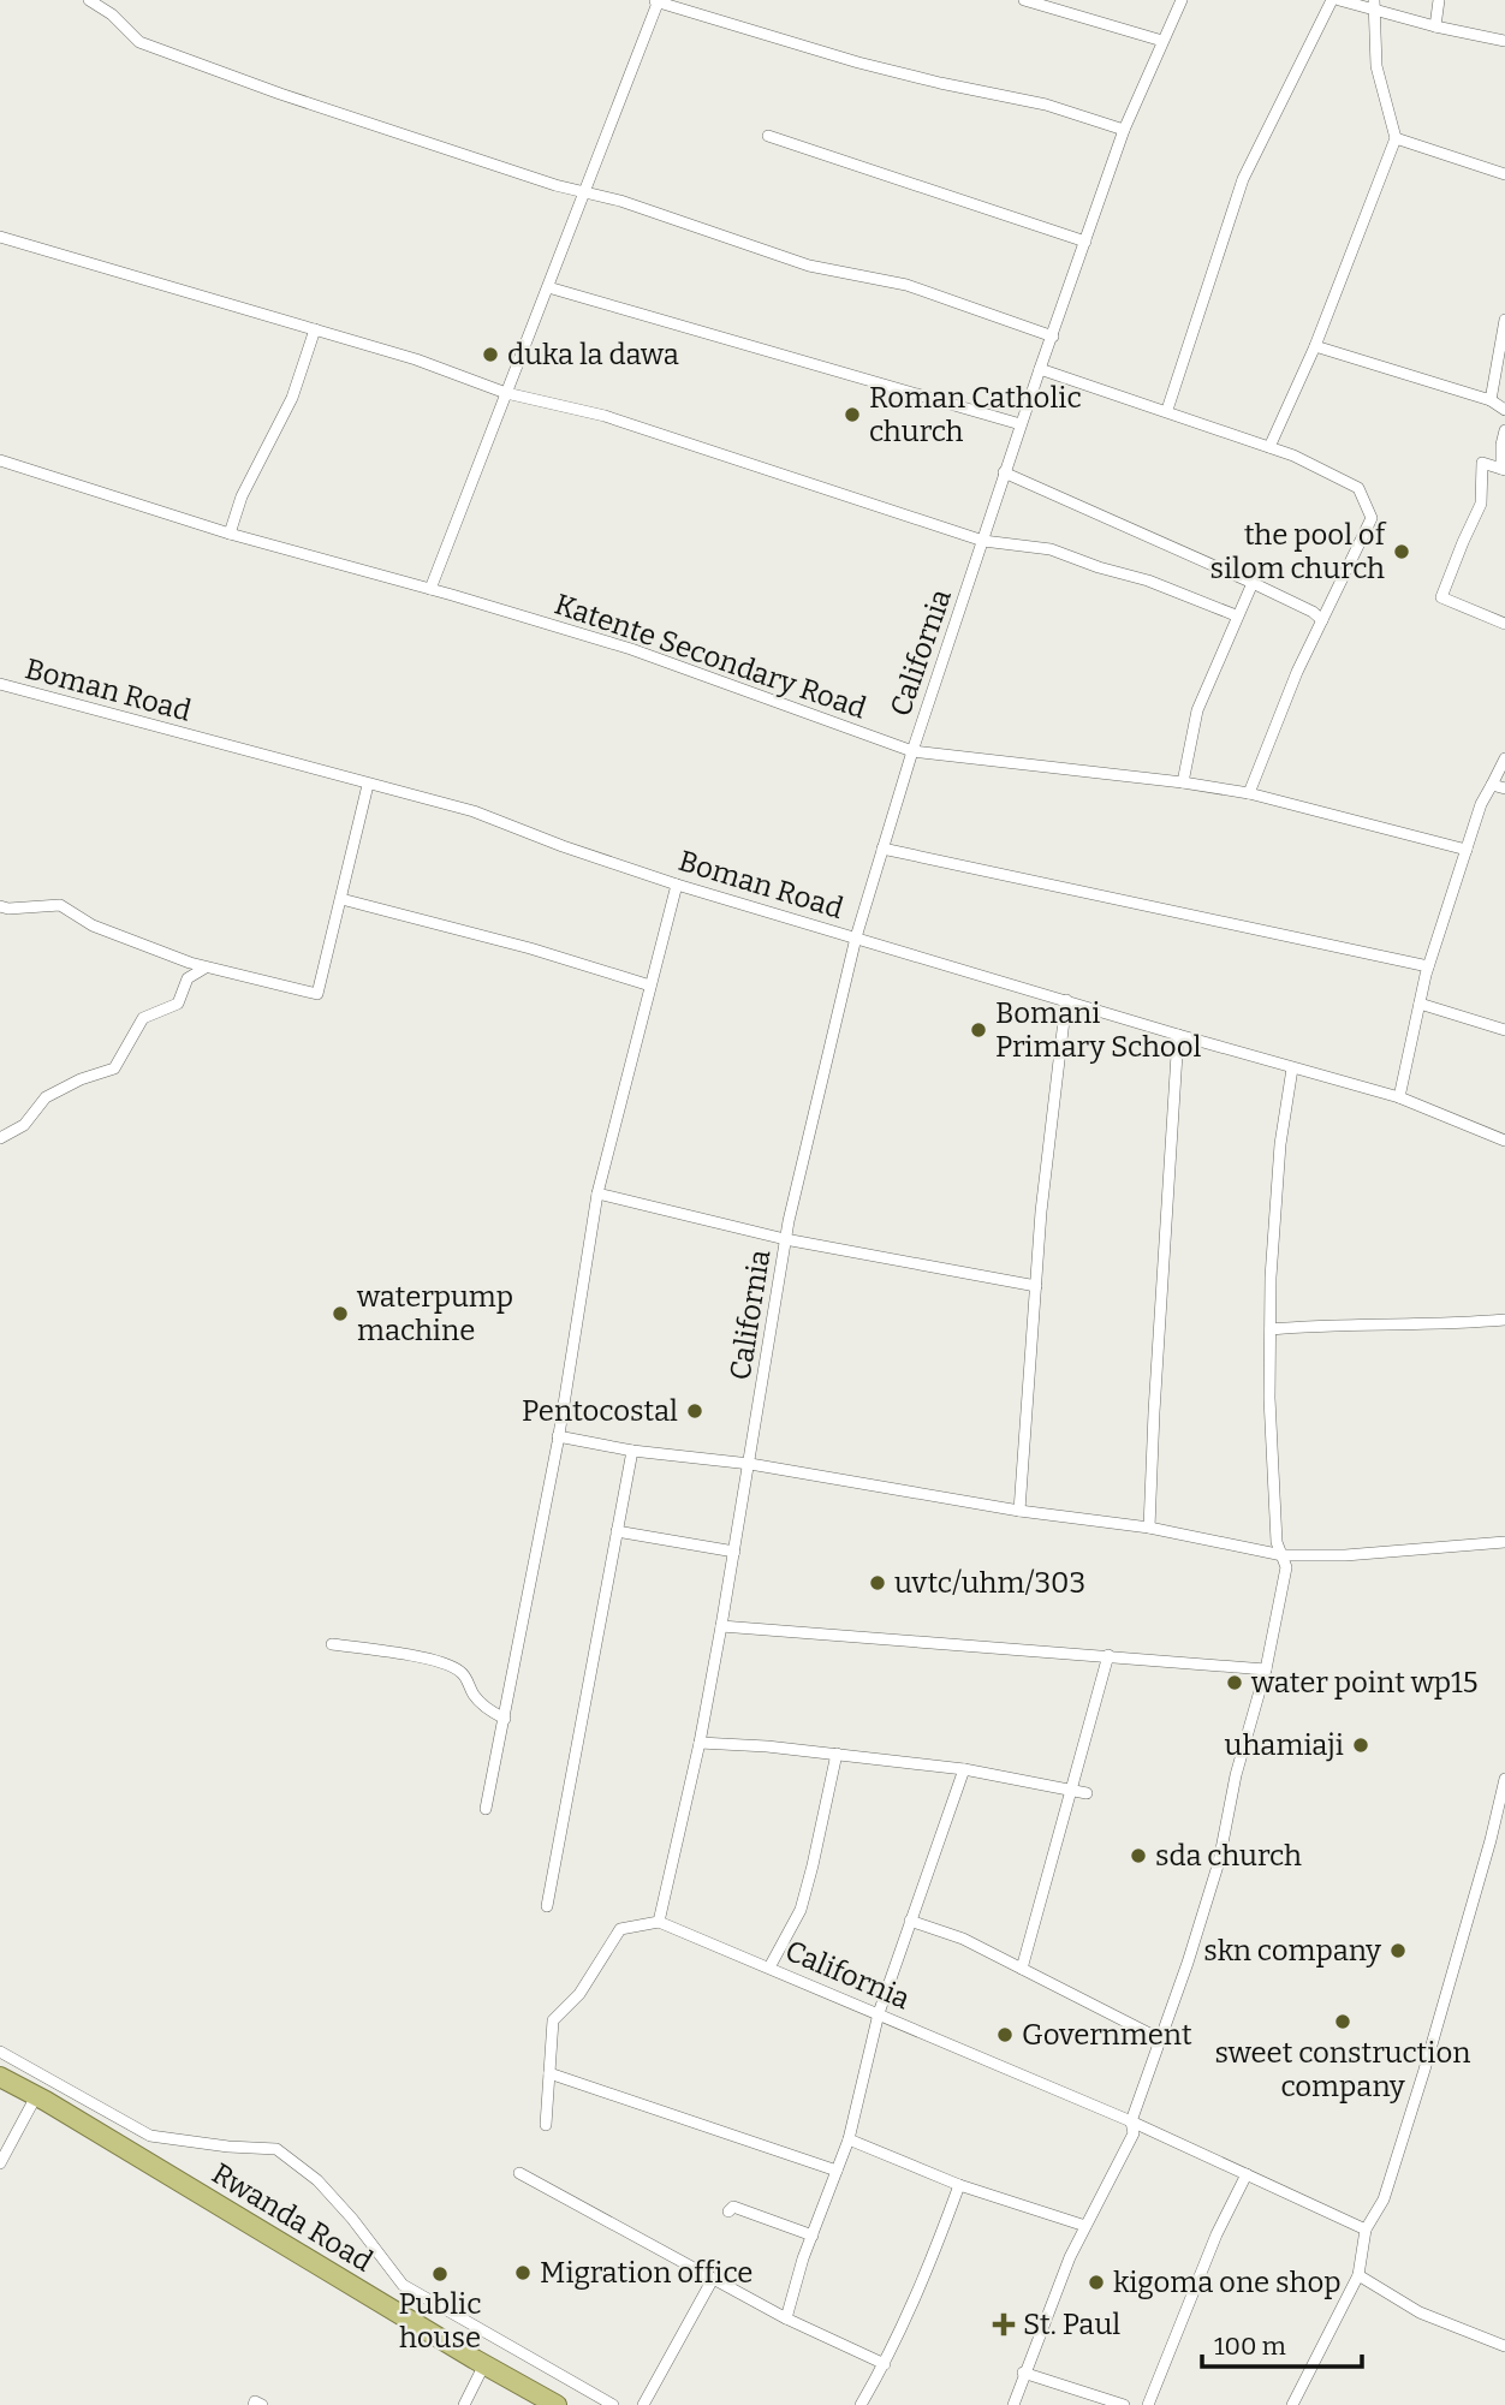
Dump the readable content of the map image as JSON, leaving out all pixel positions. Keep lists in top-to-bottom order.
{
  "streets": {
    "highway": ["Rwanda Road"],
    "street": ["California", "Katente Secondary Road", "Boman Road"]
  },
  "crossings": [
    ["California", "Katente Secondary Road"],
    ["California", "Boman Road"]
  ],
  "places": {
    "other": [
      "duka la dawa",
      "Roman Catholic church",
      "the pool of silom church",
      "Bomani Primary School",
      "waterpump machine",
      "Pentocostal",
      "uvtc/uhm/303",
      "water point wp15",
      "uhamiaji",
      "sda church",
      "skn company",
      "sweet construction company",
      "Government",
      "Migration office",
      "Public house",
      "kigoma one shop"
    ],
    "health": ["St. Paul"]
  },
  "scale_bar": "100 m"
}
